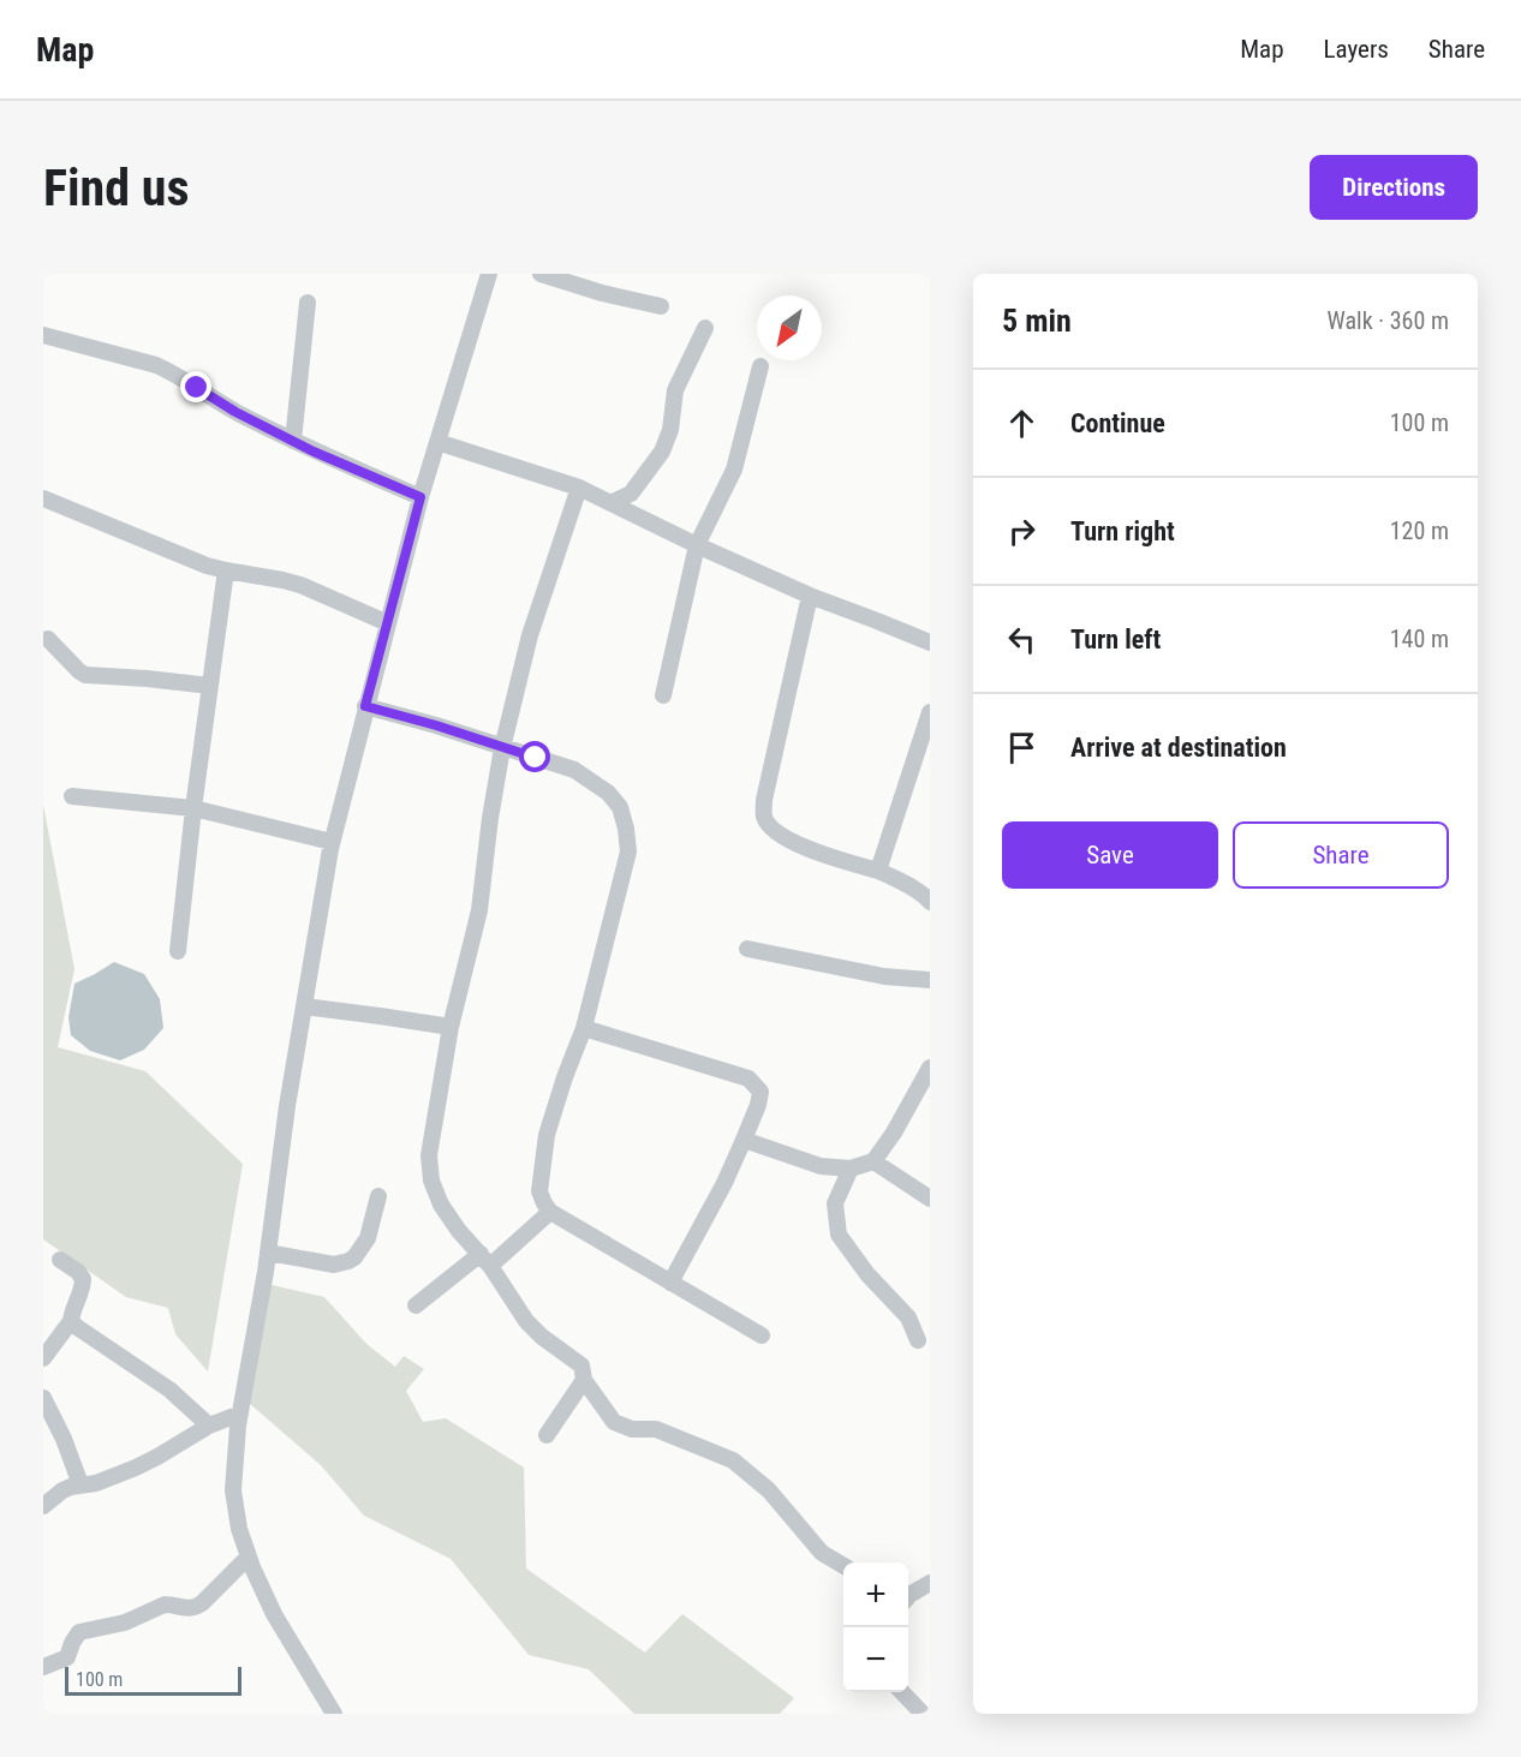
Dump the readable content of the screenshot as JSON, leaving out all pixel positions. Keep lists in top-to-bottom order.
{
  "scale_bar": "100 m",
  "north": "bottom left",
  "page": {
    "header": "Map",
    "nav": ["Map", "Layers", "Share"],
    "buttons": [
      "Directions",
      ["Save", "Share"]
    ],
    "title": "Find us",
    "heading": ["5 min", "Walk · 360 m"],
    "list": [
      ["Continue", "100 m"],
      ["Turn right", "120 m"],
      ["Turn left", "140 m"],
      "Arrive at destination"
    ],
    "map_buttons": ["+", "−"],
    "scale": "100 m"
  }
}
